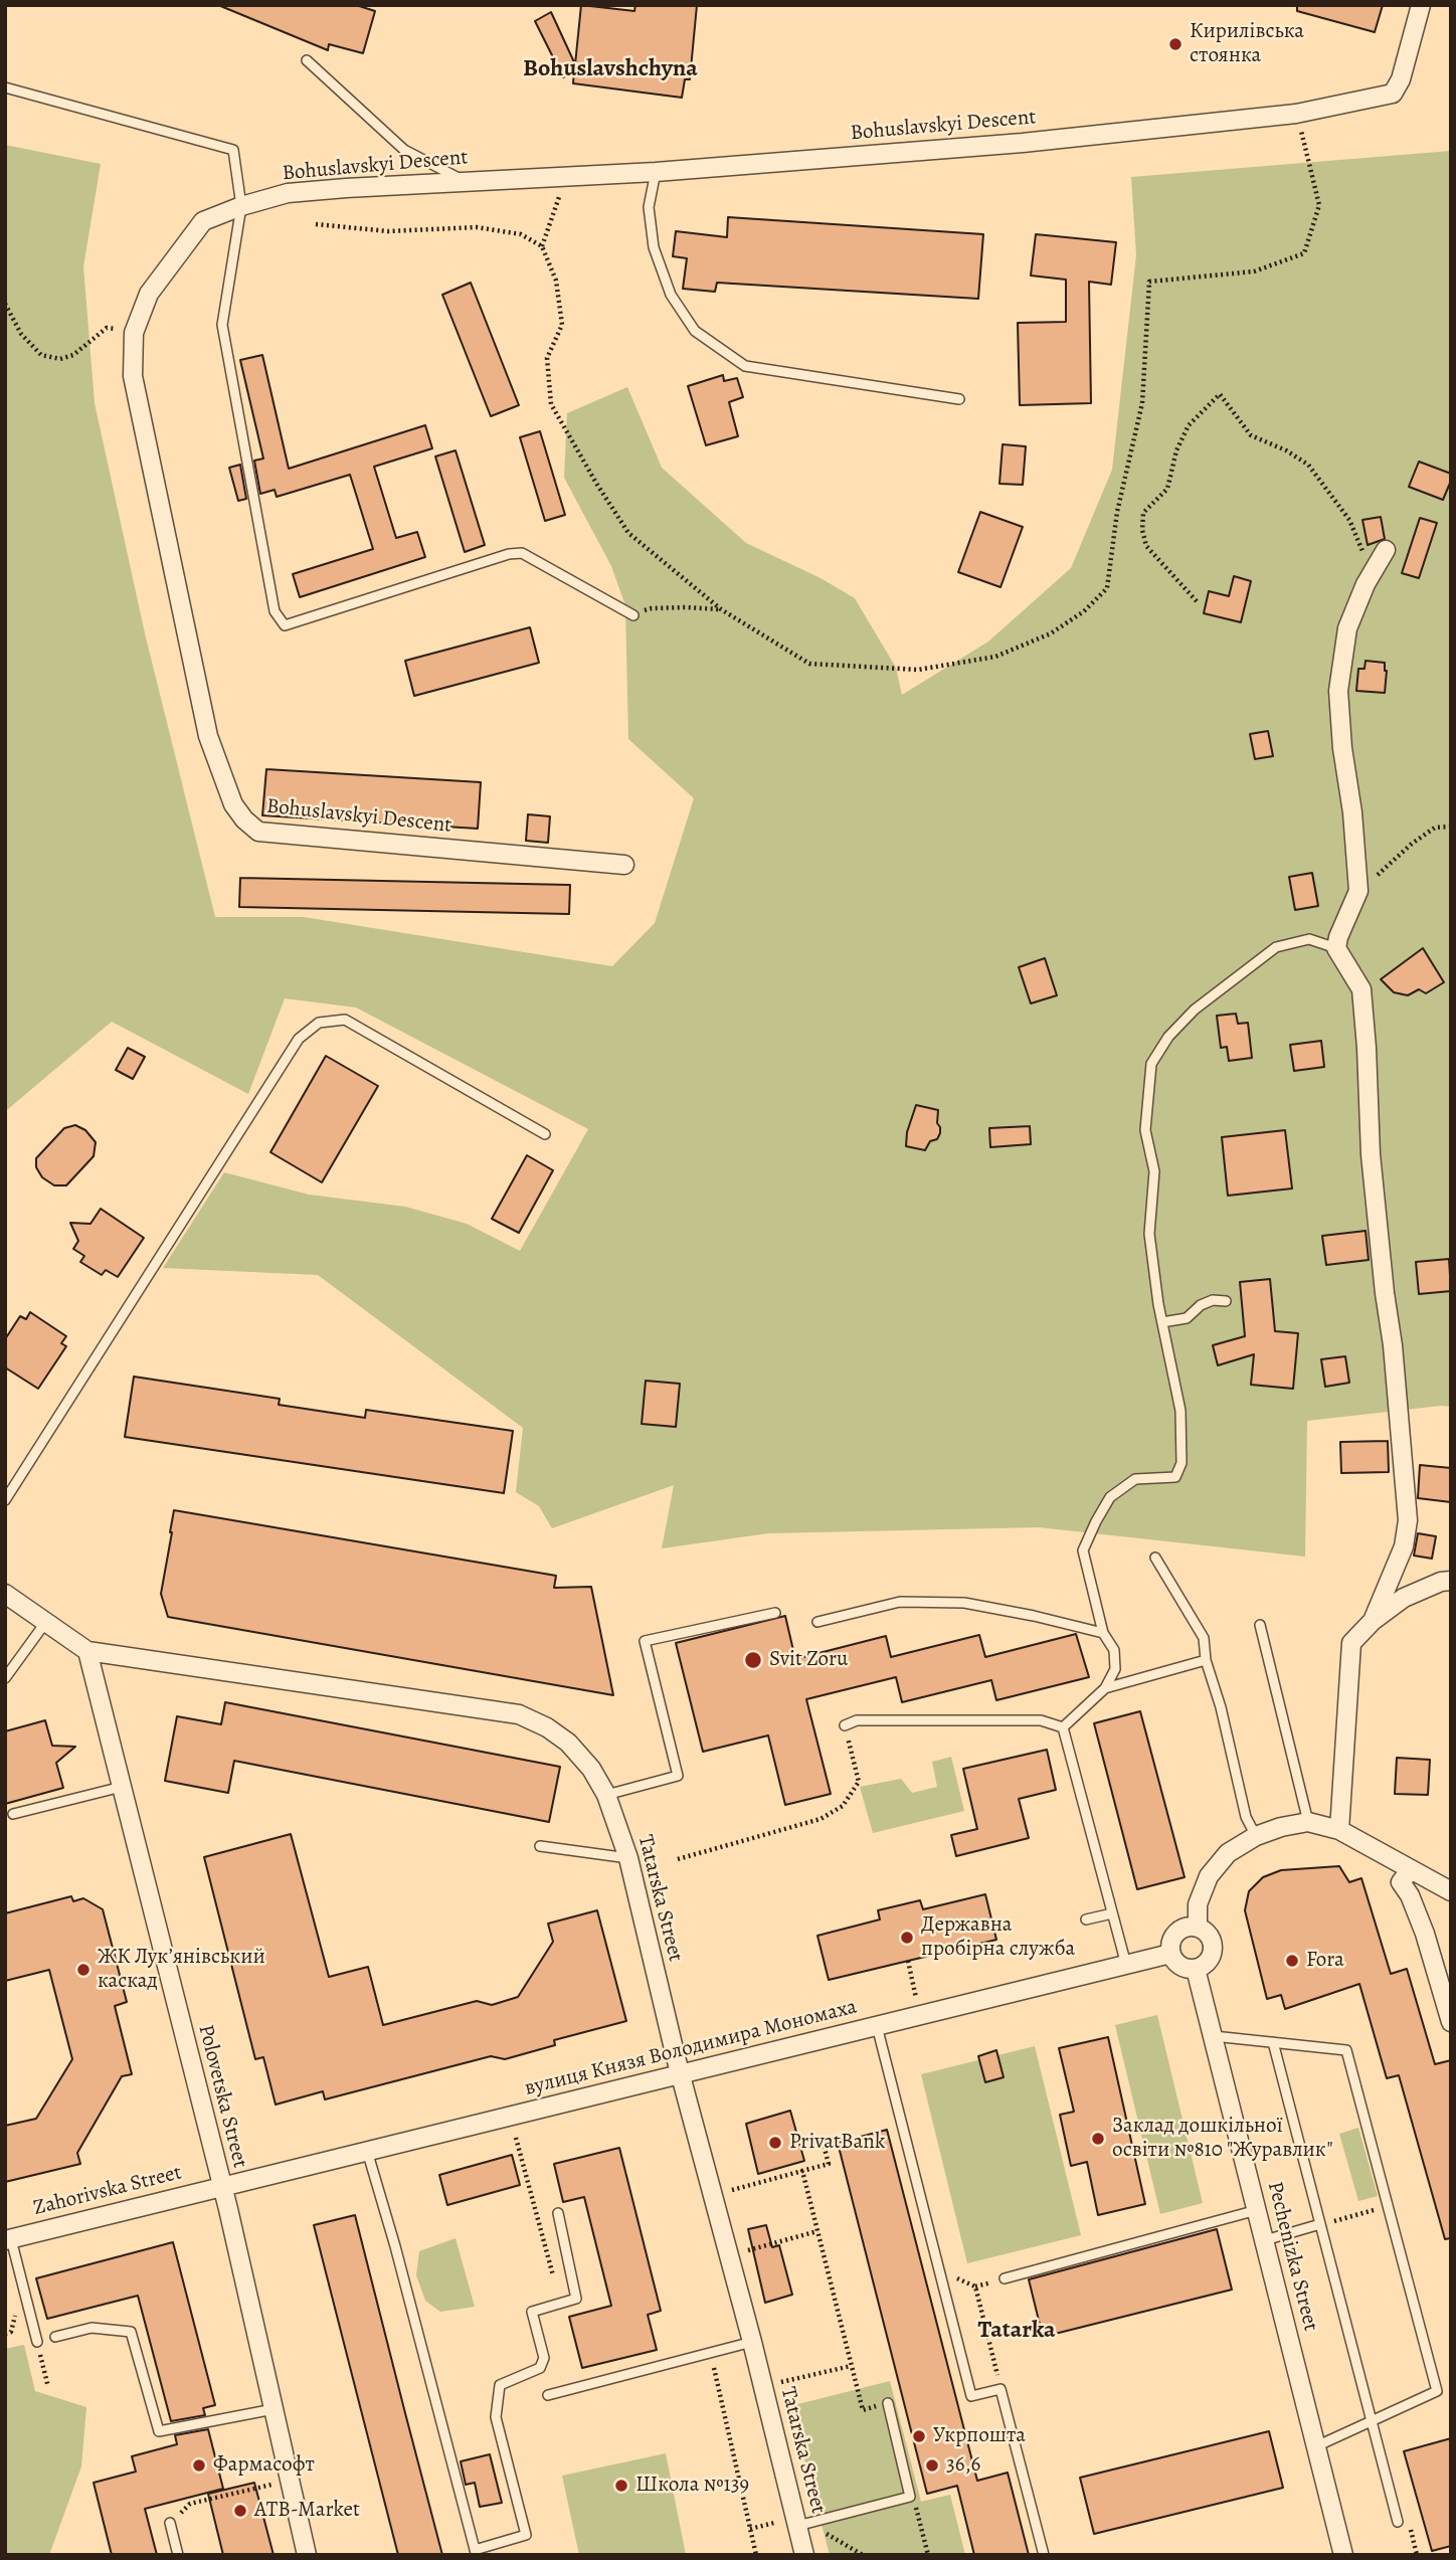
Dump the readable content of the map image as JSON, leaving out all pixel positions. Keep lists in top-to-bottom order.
{
  "streets": {
    "street": [
      "Bohuslavskyi Descent",
      "Tatarska Street",
      "вулиця Князя Володимира Мономаха",
      "Polovetska Street",
      "Zahorivska Street",
      "Pechenizka Street"
    ]
  },
  "crossings": [
    ["Tatarska Street", "вулиця Князя Володимира Мономаха"],
    ["Tatarska Street", "Polovetska Street"],
    ["вулиця Князя Володимира Мономаха", "Polovetska Street"],
    ["вулиця Князя Володимира Мономаха", "Zahorivska Street"],
    ["вулиця Князя Володимира Мономаха", "Pechenizka Street"],
    ["Polovetska Street", "Zahorivska Street"]
  ],
  "districts": ["Bohuslavshchyna", "Tatarka"],
  "places": [
    "Кирилівська стоянка",
    "Svit Zoru",
    "Державна пробірна служба",
    "Fora",
    "ЖК Лук’янівський каскад",
    "Заклад дошкільної освіти №810 \"Журавлик\"",
    "PrivatBank",
    "Укрпошта",
    "Фармасофт",
    "36,6",
    "Школа №139",
    "ATB-Market"
  ]
}
